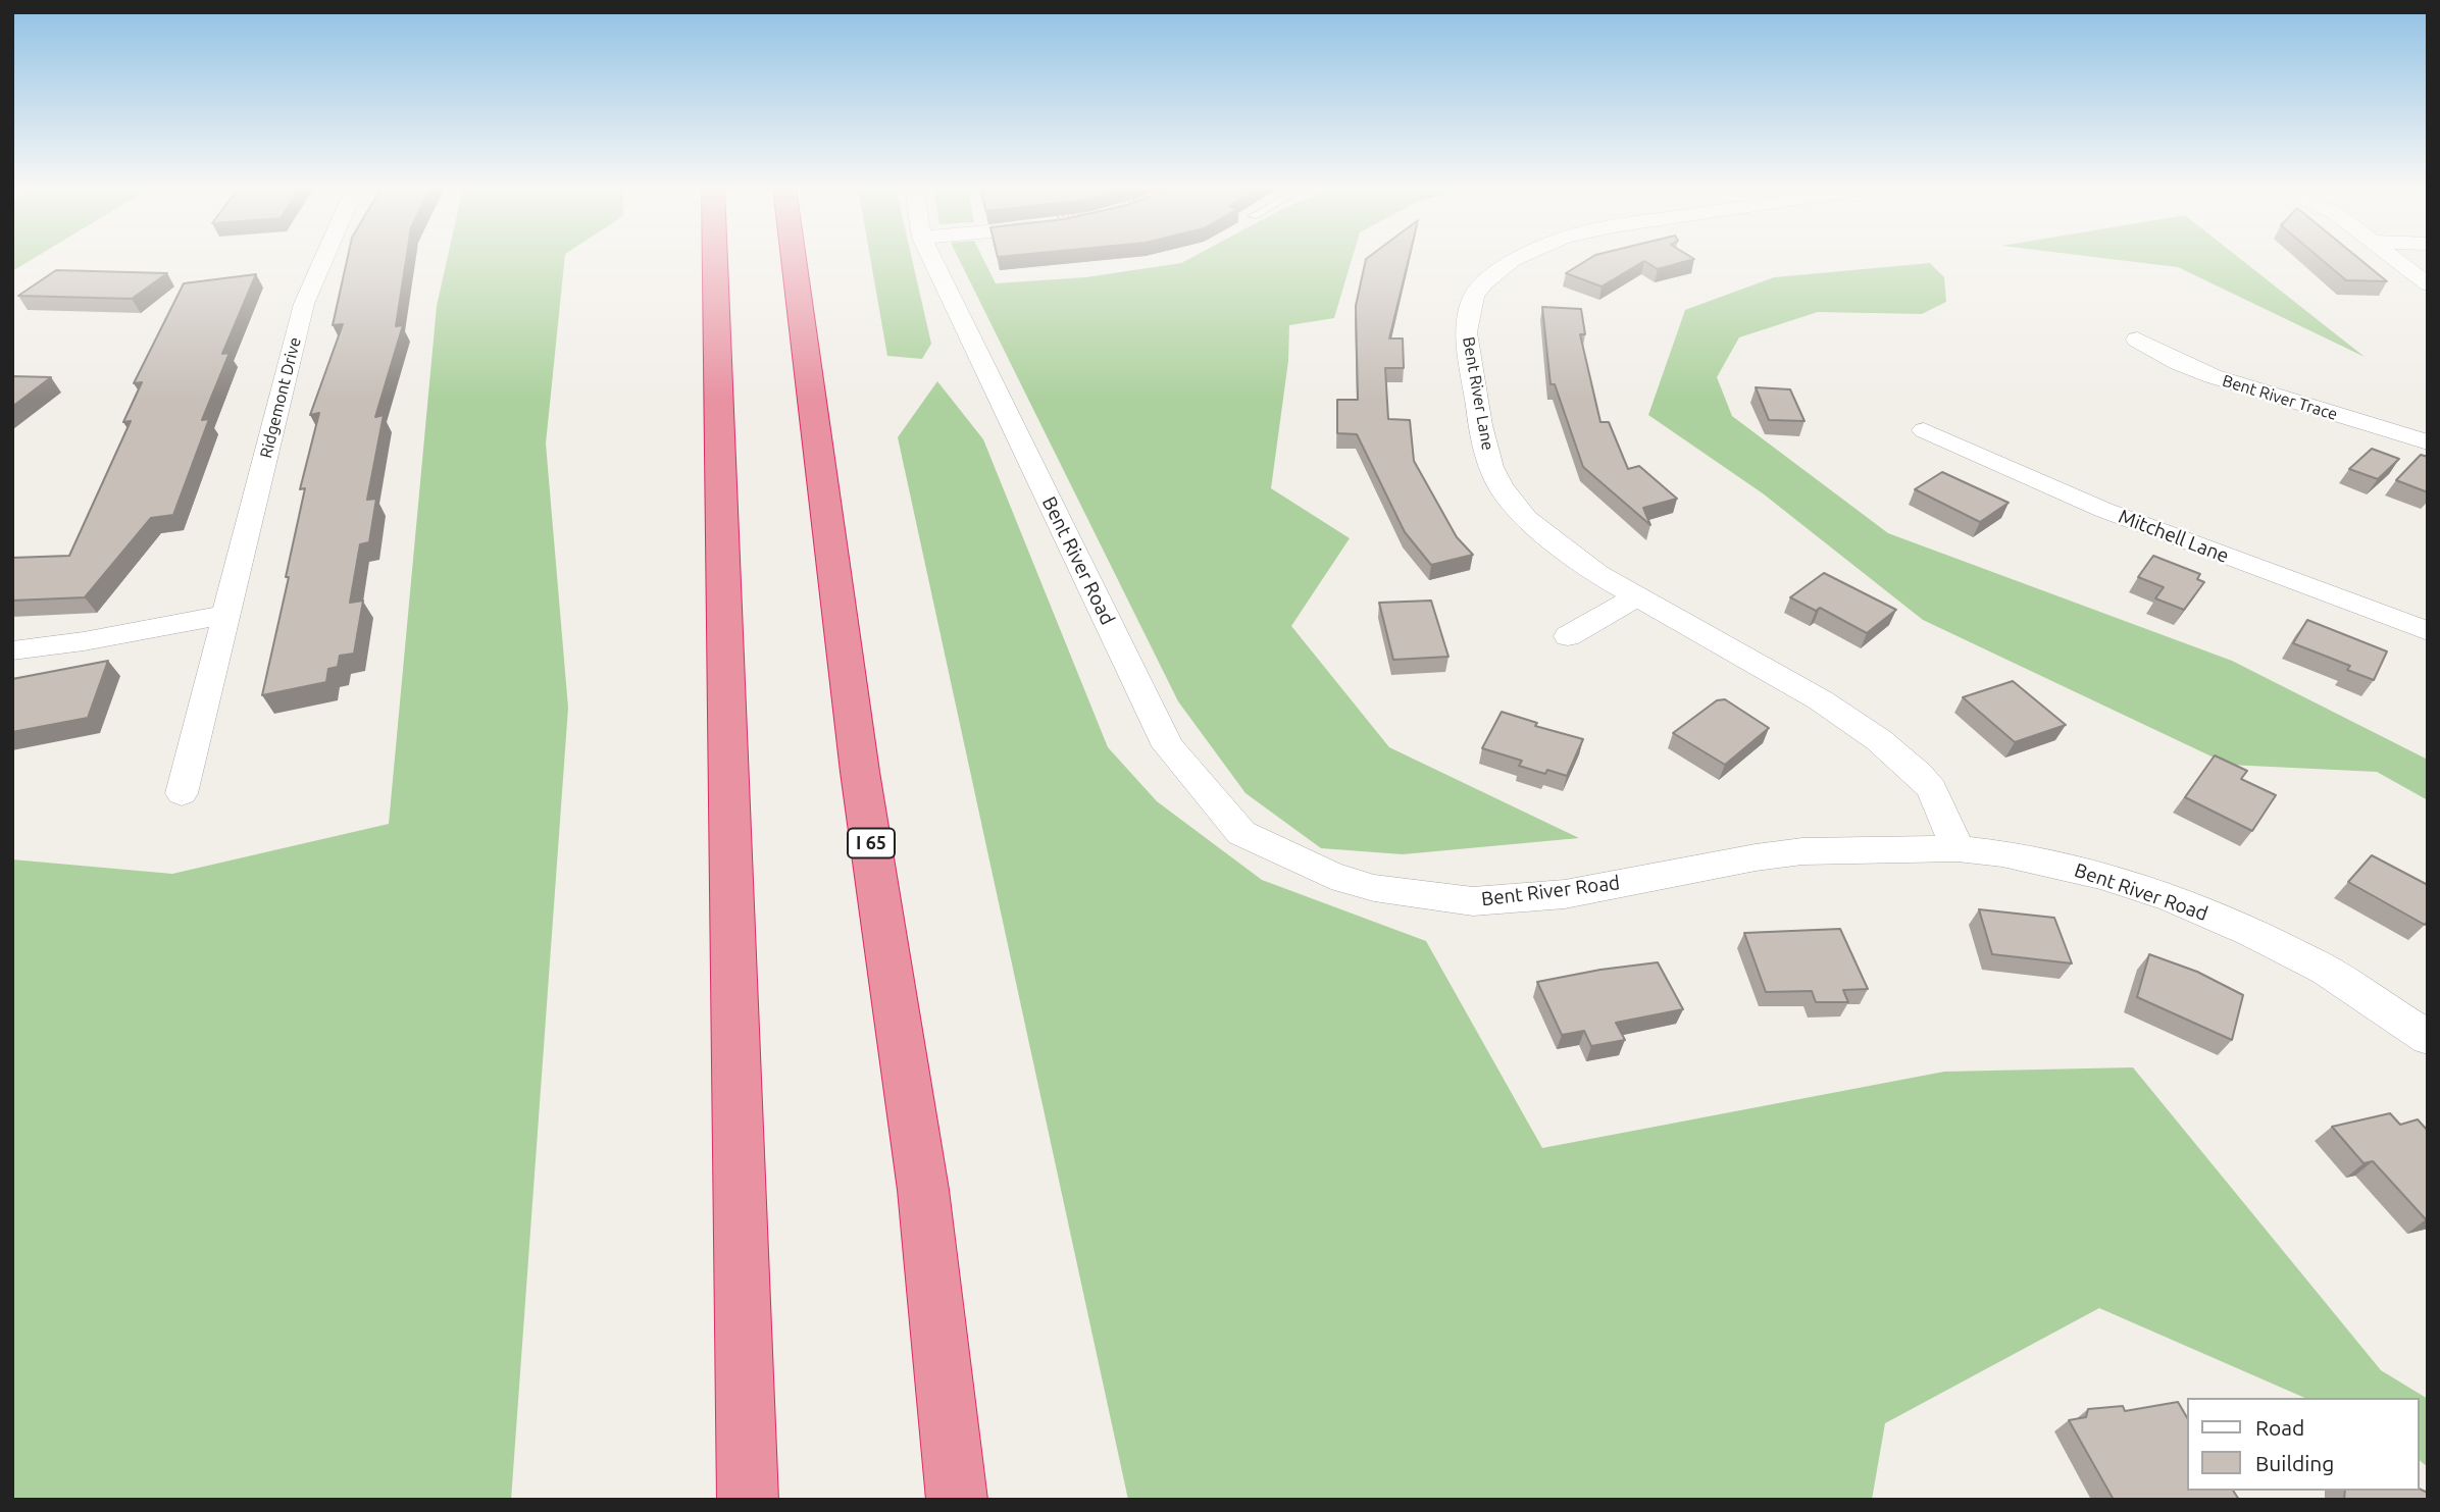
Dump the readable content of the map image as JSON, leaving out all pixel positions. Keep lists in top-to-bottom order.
{
  "streets": {
    "highway": ["I 65"],
    "street": [
      "Bent River Lane",
      "Ridgemont Drive",
      "Bent River Trace",
      "Mitchell Lane",
      "Bent River Road"
    ]
  },
  "crossings": [
    ["Bent River Lane", "Bent River Road"]
  ],
  "legend": ["Road", "Building"]
}
